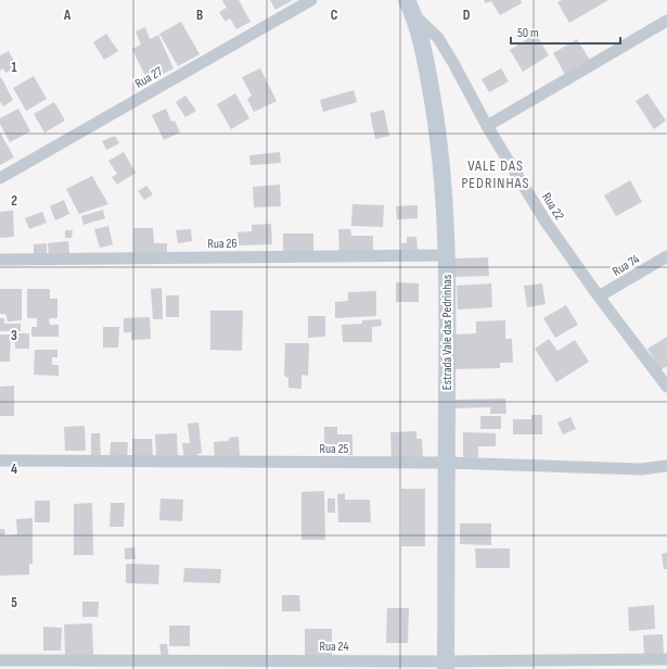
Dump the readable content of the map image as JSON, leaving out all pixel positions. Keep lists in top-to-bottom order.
{
  "streets": {
    "main road": ["Estrada Vale das Pedrinhas"],
    "street": [
      "Rua 27",
      "Rua 22",
      "Rua 26",
      "Rua 74",
      "Rua 25",
      "Rua 24"
    ]
  },
  "crossings": [
    ["Rua 22", "Rua 74"],
    ["Rua 22", "Estrada Vale das Pedrinhas"],
    ["Rua 26", "Estrada Vale das Pedrinhas"],
    ["Estrada Vale das Pedrinhas", "Rua 25"],
    ["Estrada Vale das Pedrinhas", "Rua 24"]
  ],
  "districts": ["VALE DAS PEDRINHAS"],
  "scale_bar": "50 m",
  "grid": {
    "columns": [
      "A",
      "B",
      "C",
      "D"
    ],
    "rows": [
      "1",
      "2",
      "3",
      "4",
      "5"
    ]
  }
}
